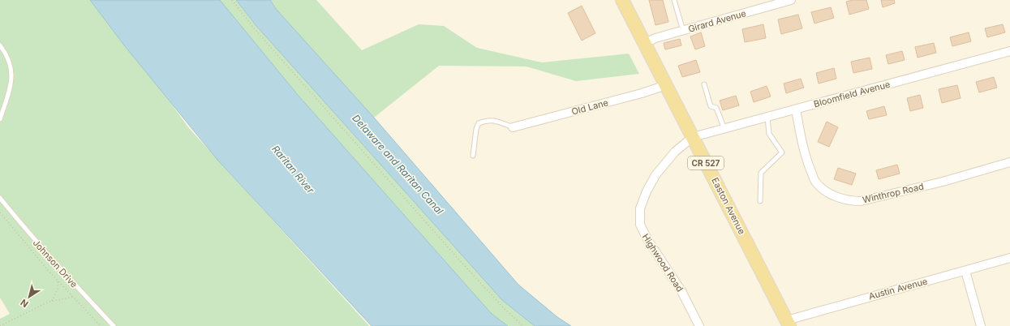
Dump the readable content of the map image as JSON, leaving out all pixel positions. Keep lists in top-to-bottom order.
{
  "streets": {
    "main road": ["CR 527", "Easton Avenue"],
    "street": [
      "Girard Avenue",
      "Bloomfield Avenue",
      "Old Lane",
      "Winthrop Road",
      "Highwood Road",
      "Austin Avenue"
    ],
    "lane": ["Johnson Drive"]
  },
  "crossings": [
    ["Girard Avenue", "Easton Avenue"],
    ["Bloomfield Avenue", "Winthrop Road"],
    ["Bloomfield Avenue", "Easton Avenue"],
    ["Bloomfield Avenue", "Highwood Road"],
    ["Old Lane", "Easton Avenue"],
    ["Easton Avenue", "Highwood Road"],
    ["Easton Avenue", "Austin Avenue"]
  ],
  "water": ["Delaware and Raritan Canal", "Raritan River"],
  "north": "bottom left"
}
